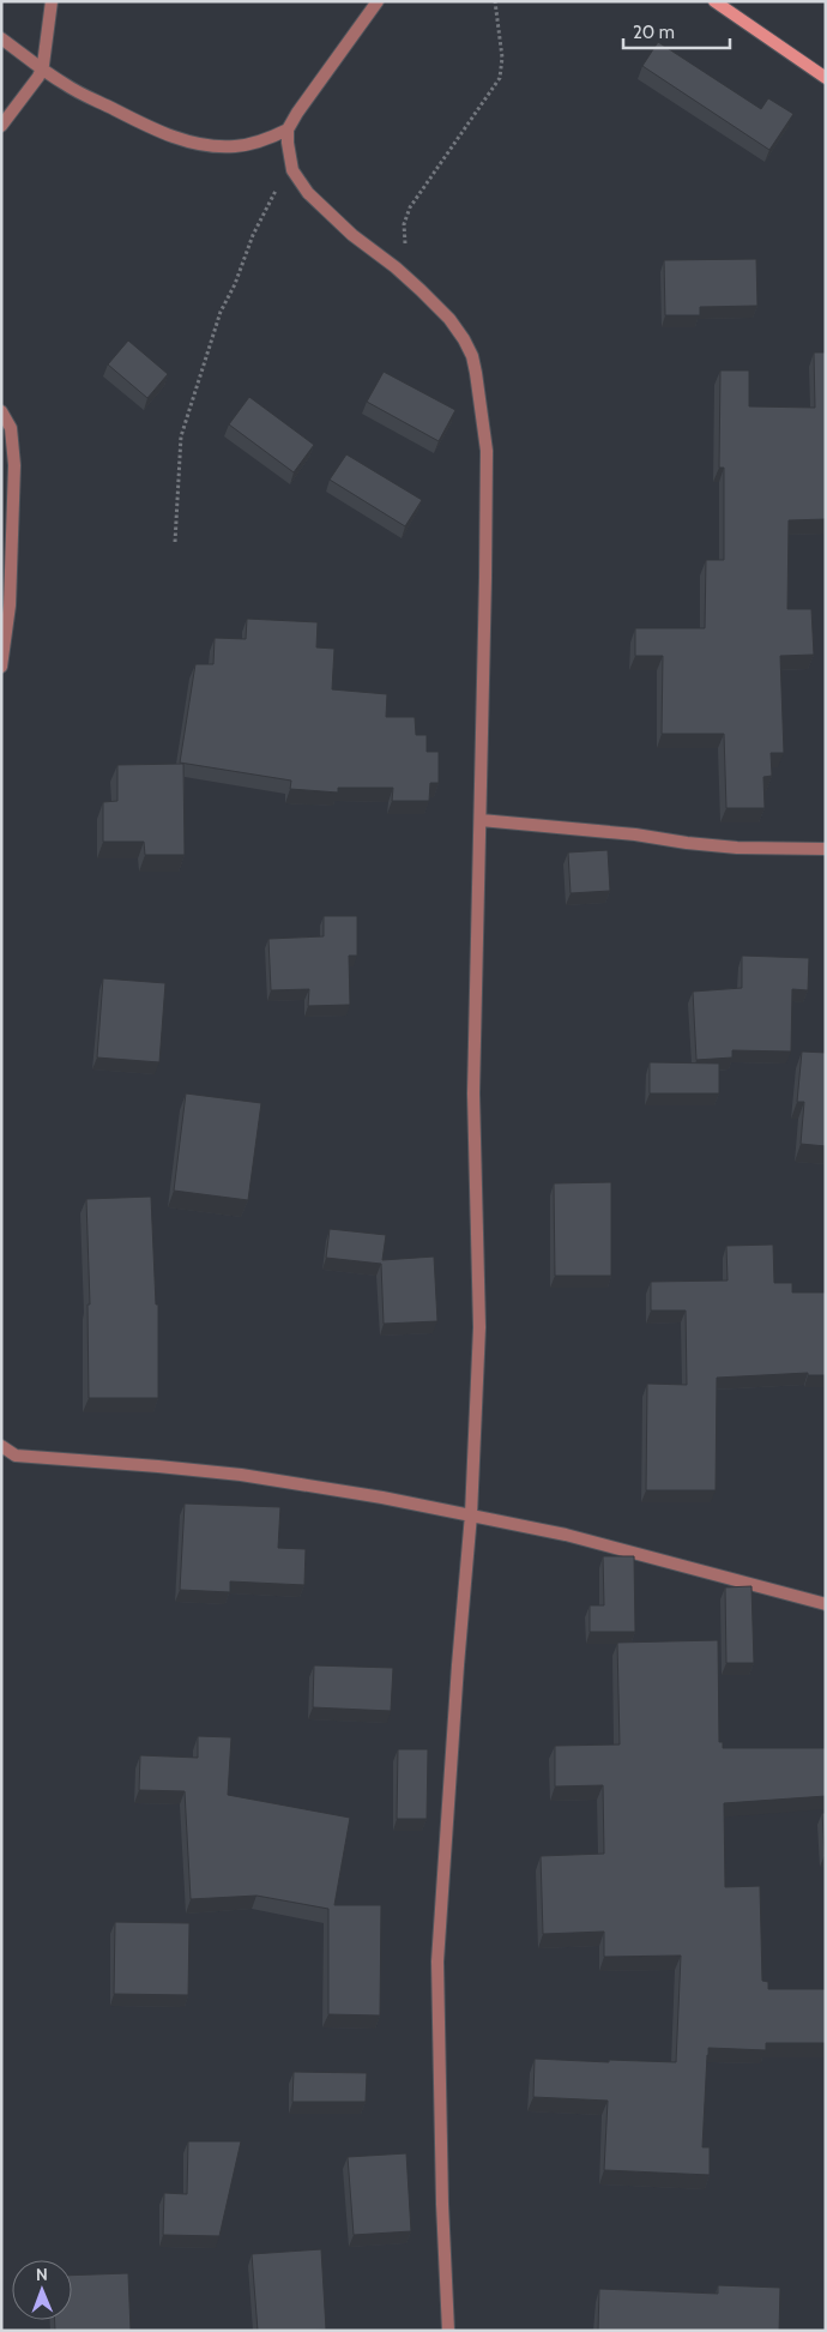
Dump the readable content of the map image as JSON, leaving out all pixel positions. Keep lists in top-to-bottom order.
{
  "scale_bar": "20 m",
  "north": "top"
}
